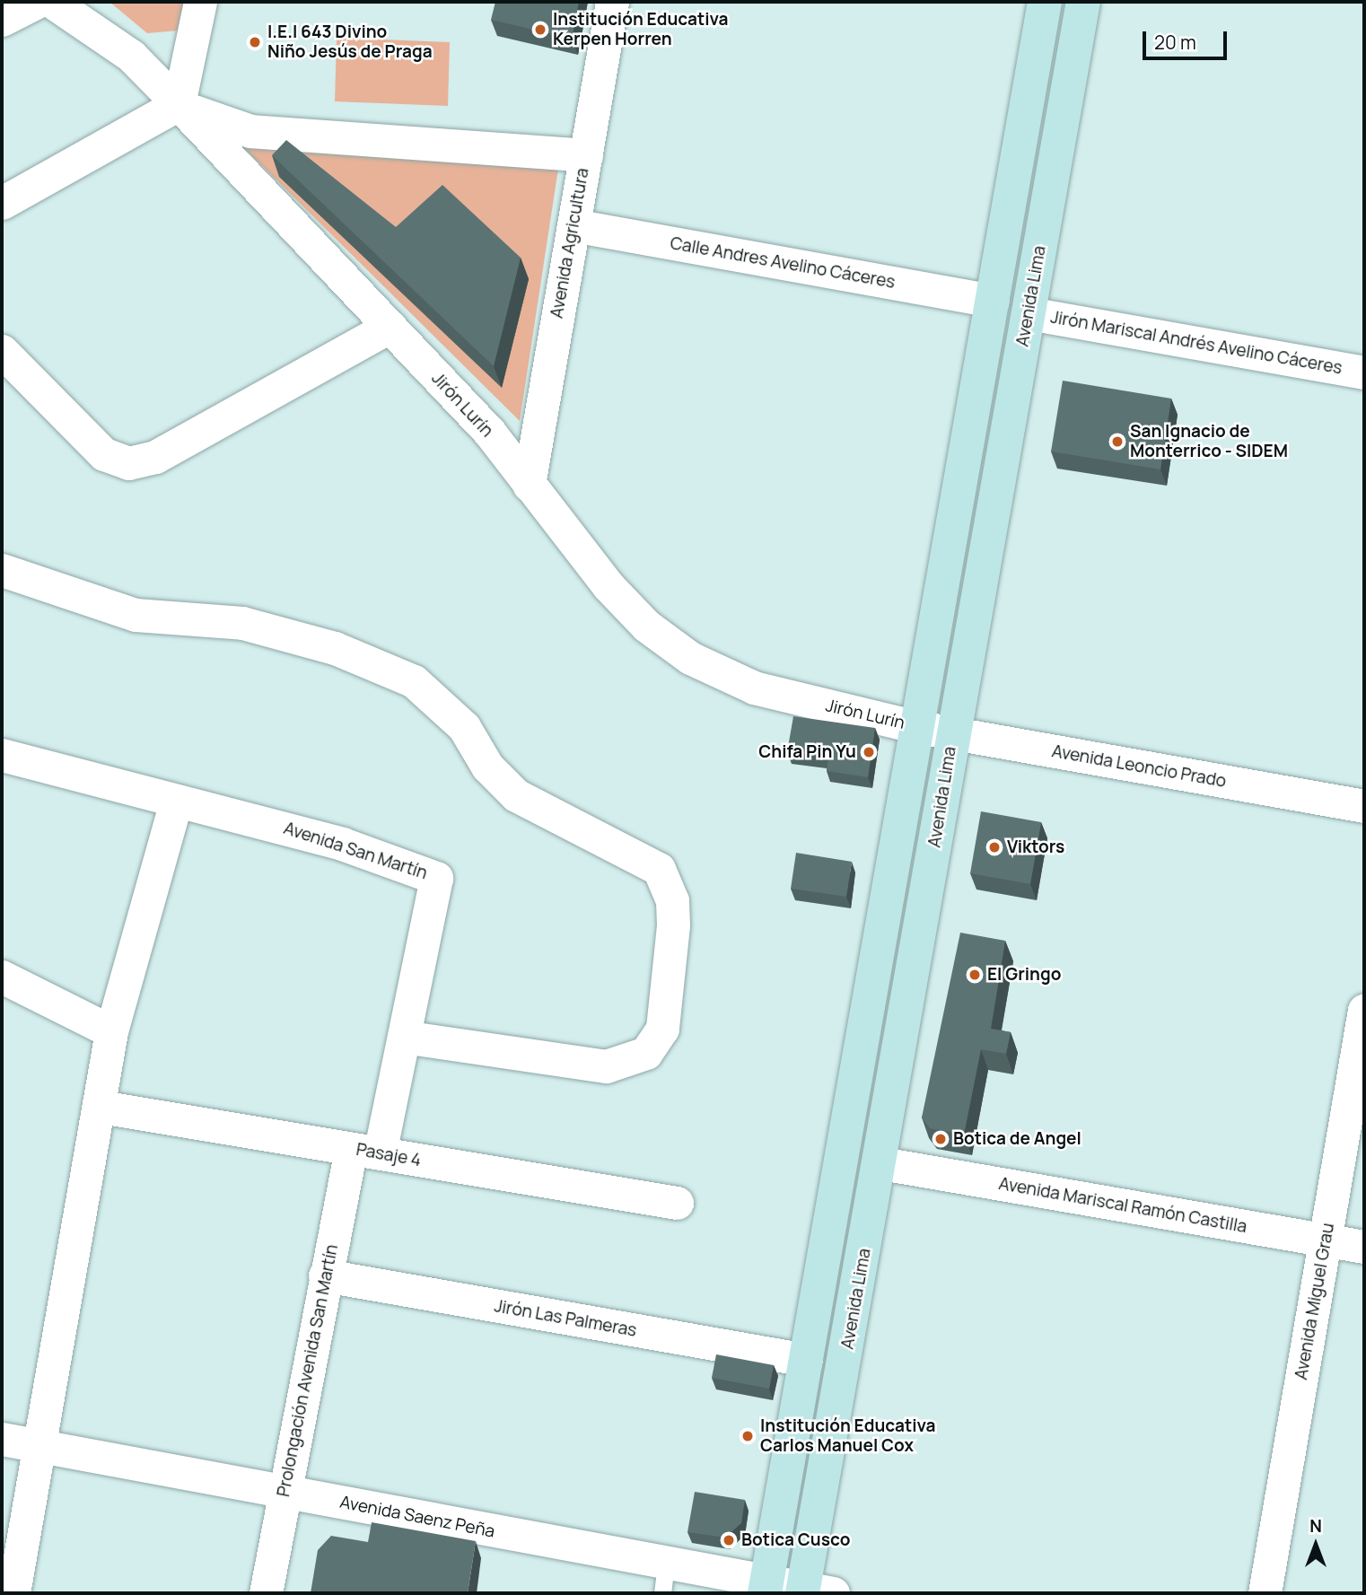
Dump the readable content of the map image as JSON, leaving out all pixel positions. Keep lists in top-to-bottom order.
{
  "streets": {
    "main road": ["Avenida Lima"],
    "street": [
      "Avenida Agricultura",
      "Calle Andres Avelino Cáceres",
      "Jirón Mariscal Andrés Avelino Cáceres",
      "Jirón Lurín",
      "Avenida Leoncio Prado",
      "Avenida San Martín",
      "Pasaje 4",
      "Avenida Mariscal Ramón Castilla",
      "Avenida Miguel Grau",
      "Jirón Las Palmeras",
      "Prolongación Avenida San Martín",
      "Avenida Saenz Peña"
    ]
  },
  "crossings": [
    ["Avenida Agricultura", "Calle Andres Avelino Cáceres"],
    ["Avenida Agricultura", "Jirón Lurín"],
    ["Avenida Lima", "Jirón Mariscal Andrés Avelino Cáceres"],
    ["Avenida Lima", "Avenida Leoncio Prado"],
    ["Avenida Lima", "Avenida Mariscal Ramón Castilla"],
    ["Avenida Lima", "Avenida Saenz Peña"],
    ["Jirón Lurín", "Avenida Leoncio Prado"],
    ["Avenida San Martín", "Pasaje 4"],
    ["Avenida San Martín", "Prolongación Avenida San Martín"],
    ["Pasaje 4", "Prolongación Avenida San Martín"],
    ["Avenida Mariscal Ramón Castilla", "Avenida Miguel Grau"],
    ["Jirón Las Palmeras", "Prolongación Avenida San Martín"],
    ["Prolongación Avenida San Martín", "Avenida Saenz Peña"]
  ],
  "places": [
    "Institución Educativa Kerpen Horren",
    "I.E.I 643 Divino Niño Jesús de Praga",
    "San Ignacio de Monterrico - SIDEM",
    "Chifa Pin Yu",
    "Viktors",
    "El Gringo",
    "Botica de Angel",
    "Institución Educativa Carlos Manuel Cox",
    "Botica Cusco"
  ],
  "scale_bar": "20 m",
  "north": "top"
}
